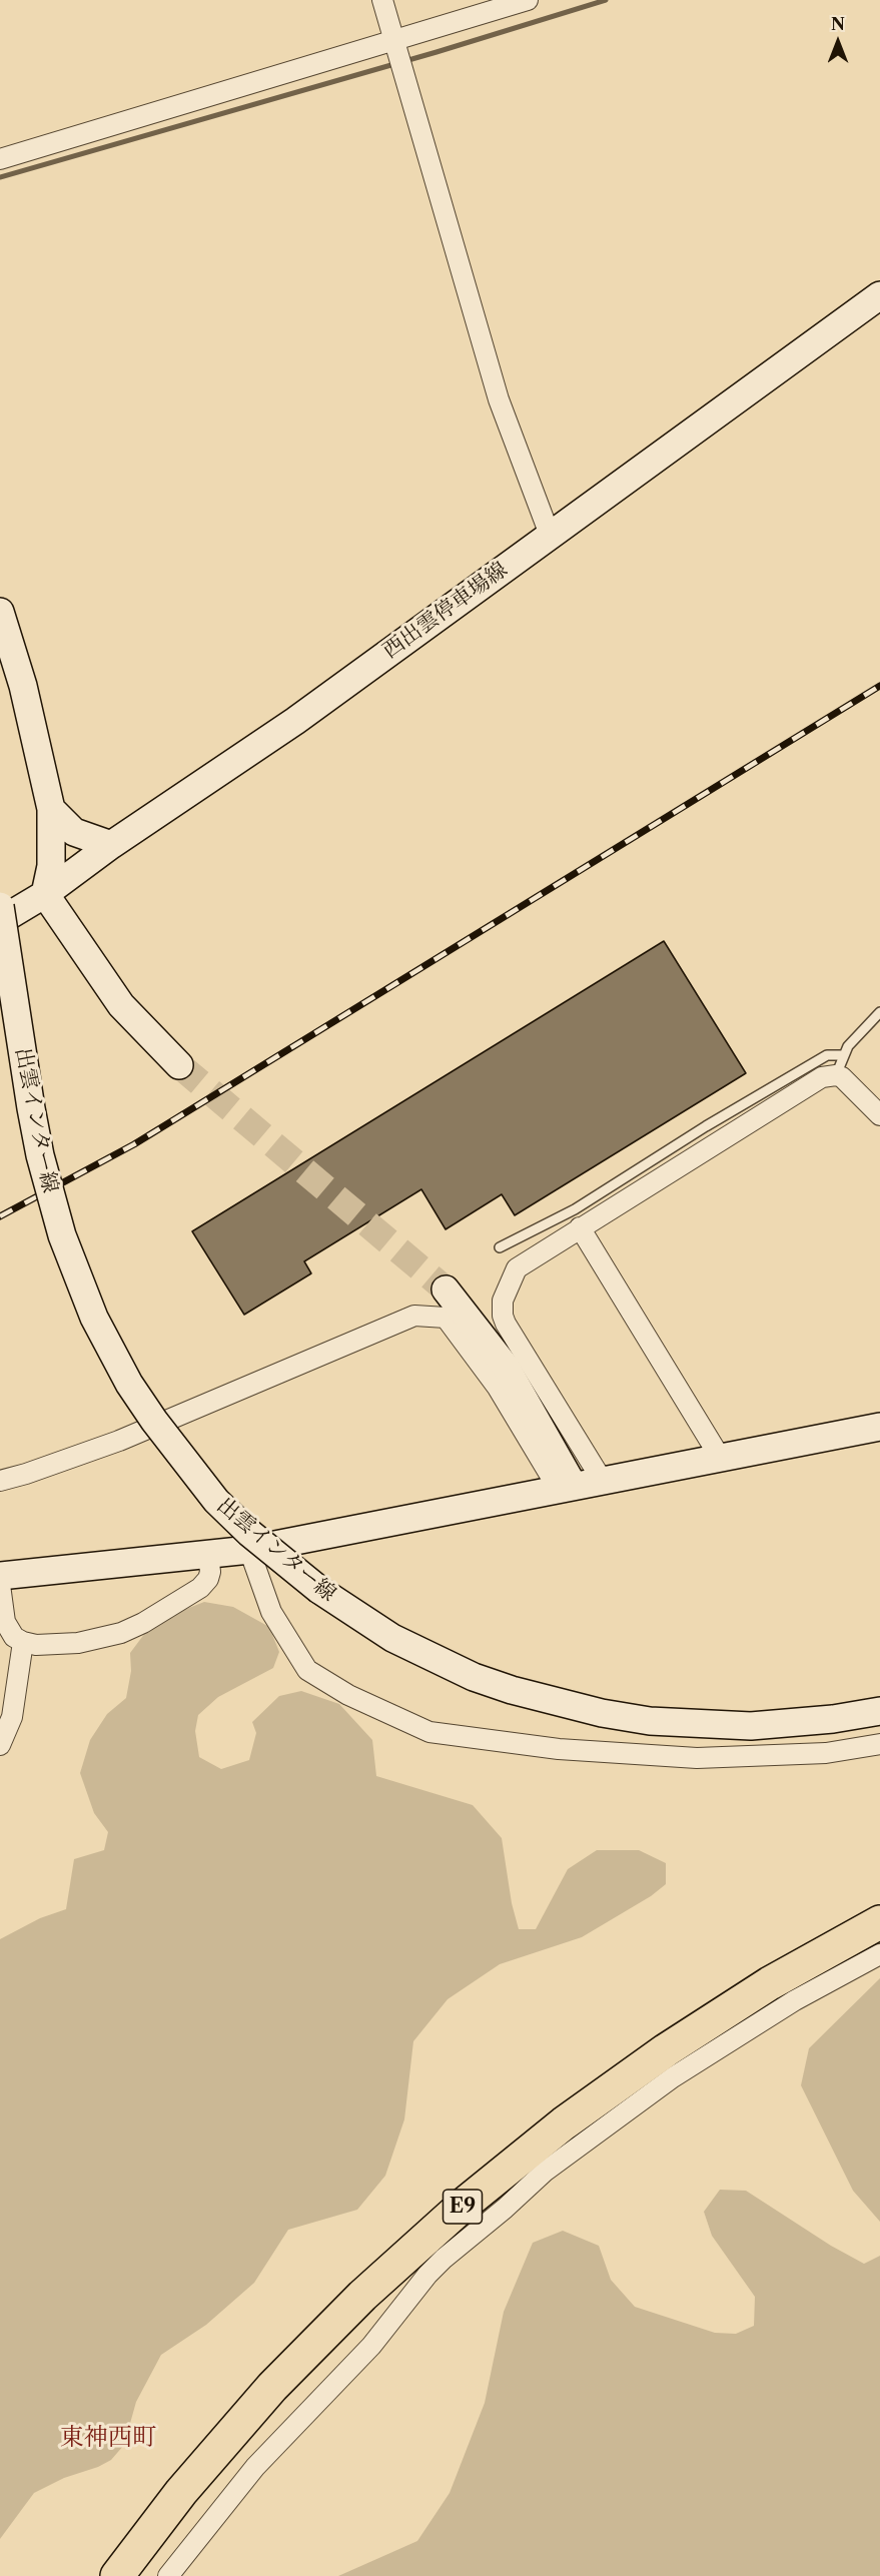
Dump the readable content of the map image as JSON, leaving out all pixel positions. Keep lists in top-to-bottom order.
{
  "streets": {
    "highway": ["E9"],
    "main road": ["西出雲停車場線", "出雲インター線"]
  },
  "crossings": [
    ["西出雲停車場線", "出雲インター線"]
  ],
  "districts": ["東神西町"],
  "north": "top"
}
